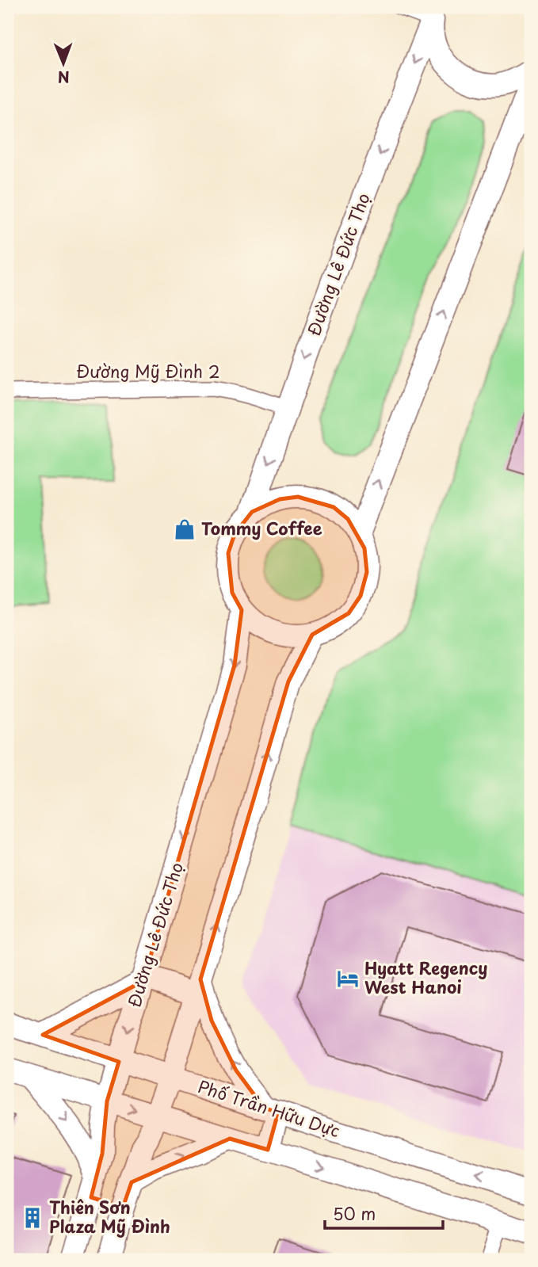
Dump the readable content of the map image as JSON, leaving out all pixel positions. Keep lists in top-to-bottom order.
{
  "streets": {
    "main road": ["Đường Lê Đức Thọ", "Phố Trần Hữu Dực"],
    "street": ["Đường Mỹ Đình 2"]
  },
  "crossings": [
    ["Đường Lê Đức Thọ", "Đường Mỹ Đình 2"],
    ["Đường Lê Đức Thọ", "Phố Trần Hữu Dực"]
  ],
  "places": {
    "shop": ["Tommy Coffee"],
    "hotel": ["Hyatt Regency West Hanoi"],
    "building": ["Thiên Sơn Plaza Mỹ Đình"]
  },
  "scale_bar": "50 m",
  "north": "bottom"
}
